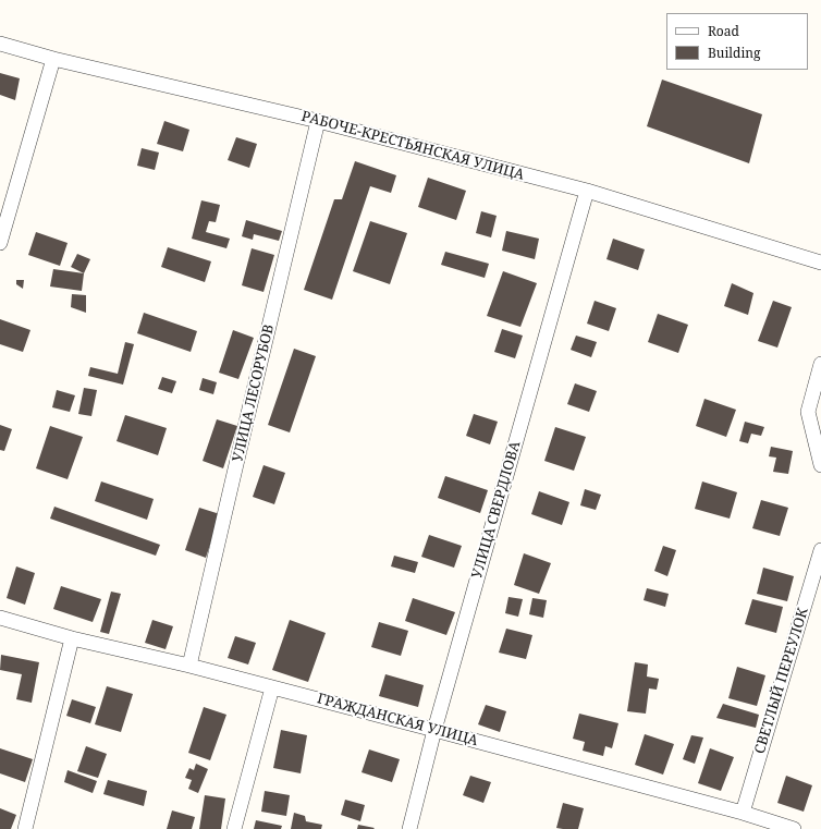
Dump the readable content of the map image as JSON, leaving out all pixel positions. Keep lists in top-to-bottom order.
{
  "streets": {
    "street": [
      "РАБОЧЕ-КРЕСТЬЯНСКАЯ УЛИЦА",
      "УЛИЦА ЛЕСОРУБОВ",
      "УЛИЦА СВЕРДЛОВА",
      "СВЕТЛЫЙ ПЕРЕУЛОК",
      "ГРАЖДАНСКАЯ УЛИЦА"
    ]
  },
  "crossings": [
    ["РАБОЧЕ-КРЕСТЬЯНСКАЯ УЛИЦА", "УЛИЦА ЛЕСОРУБОВ"],
    ["РАБОЧЕ-КРЕСТЬЯНСКАЯ УЛИЦА", "УЛИЦА СВЕРДЛОВА"],
    ["УЛИЦА ЛЕСОРУБОВ", "ГРАЖДАНСКАЯ УЛИЦА"],
    ["УЛИЦА СВЕРДЛОВА", "ГРАЖДАНСКАЯ УЛИЦА"],
    ["СВЕТЛЫЙ ПЕРЕУЛОК", "ГРАЖДАНСКАЯ УЛИЦА"]
  ],
  "legend": ["Road", "Building"]
}
